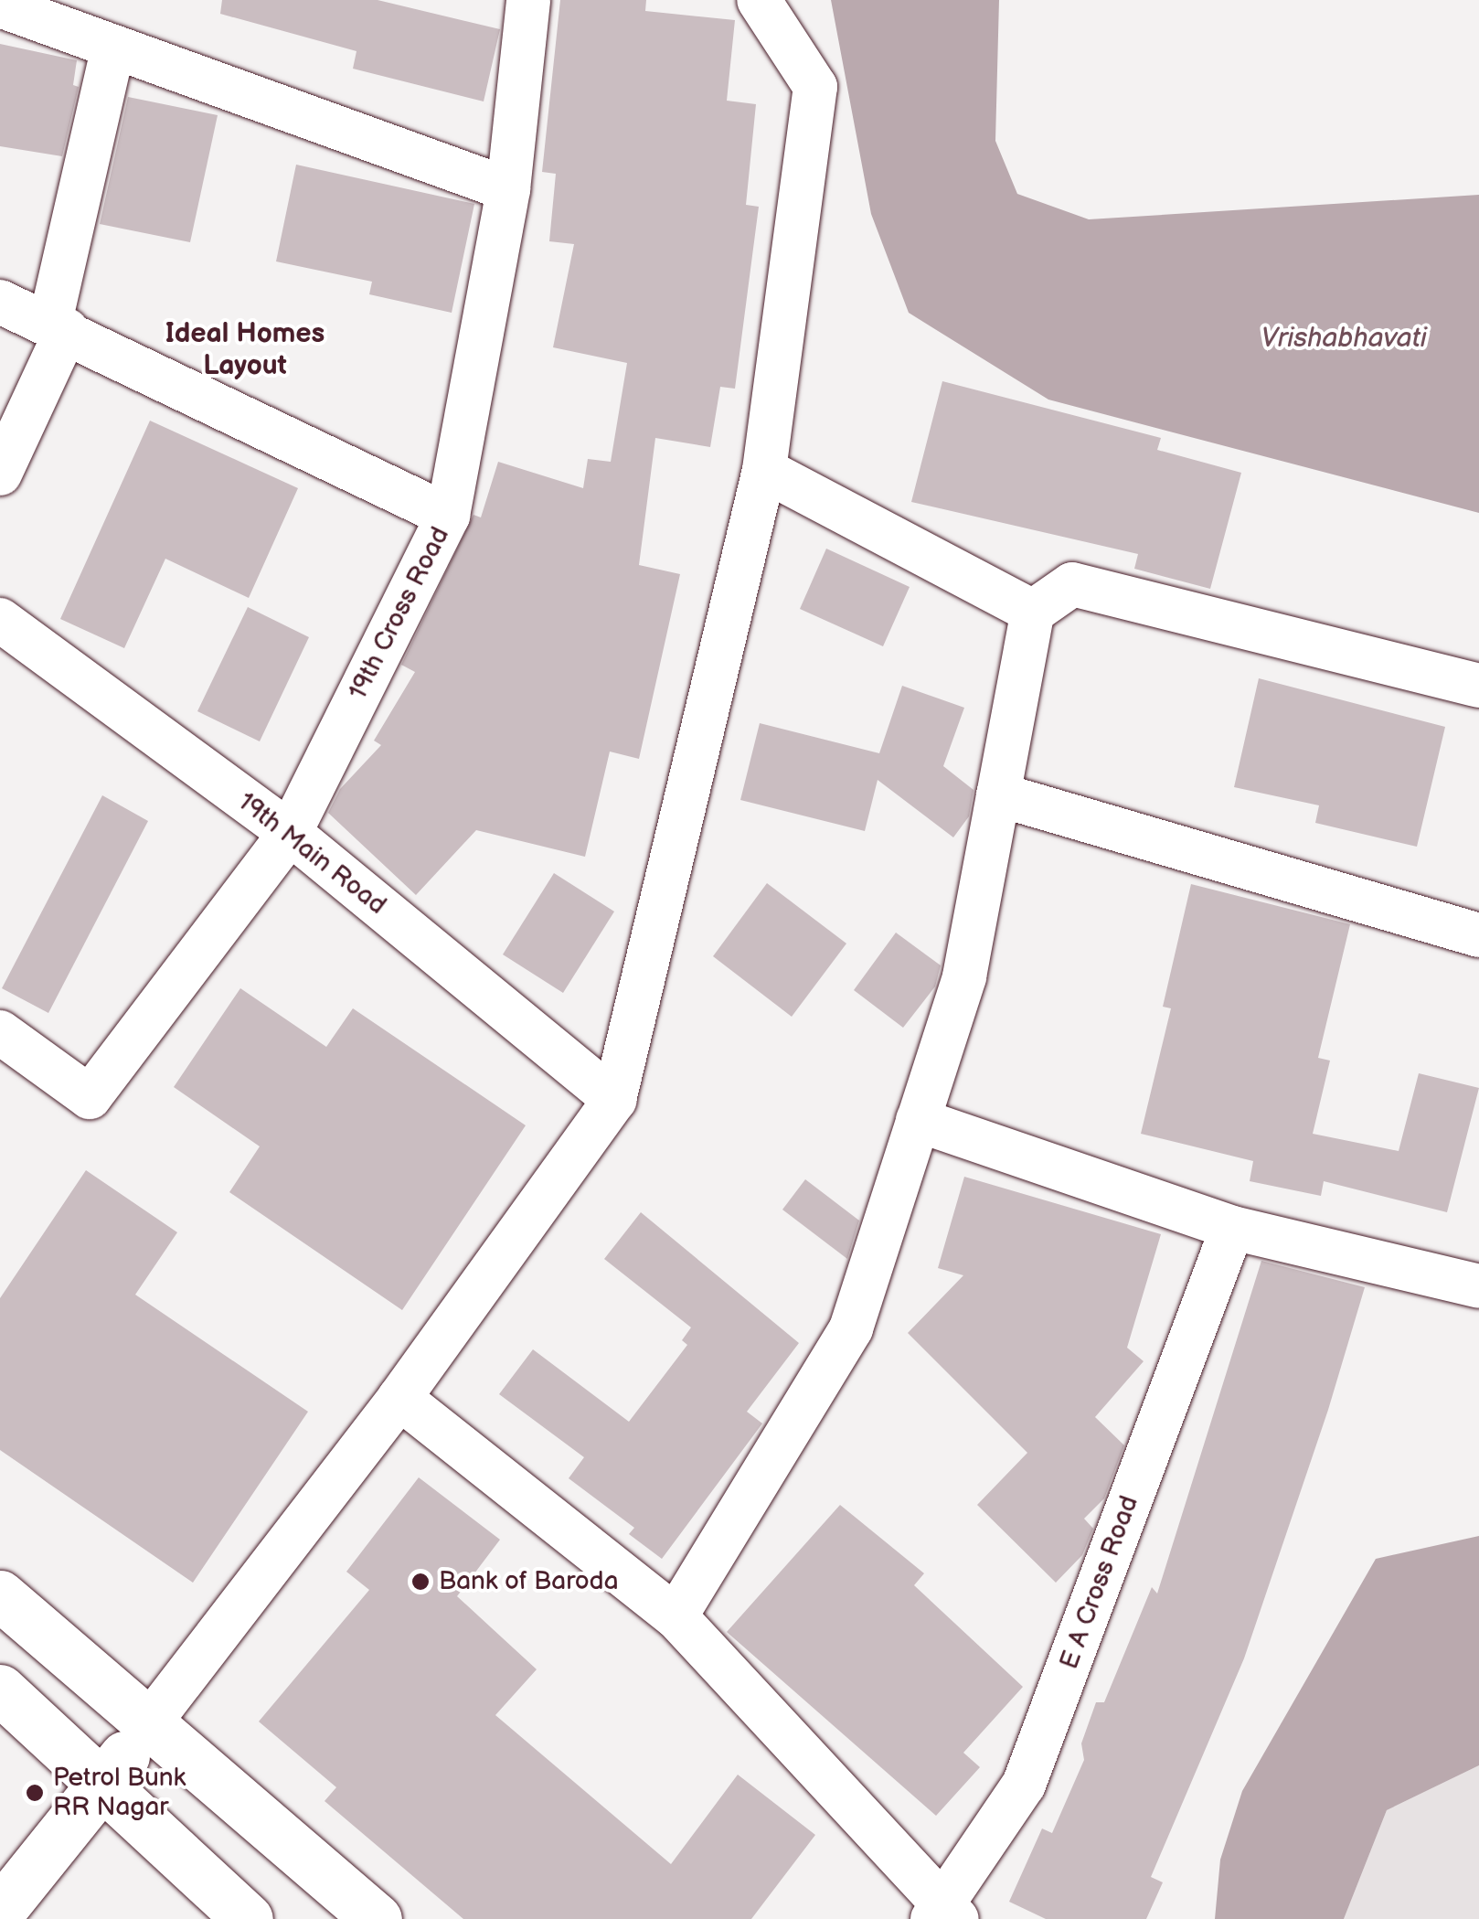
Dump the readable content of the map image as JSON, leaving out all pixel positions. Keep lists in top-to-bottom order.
{
  "streets": {
    "street": ["19th Cross Road", "19th Main Road", "E A Cross Road"]
  },
  "crossings": [
    ["19th Cross Road", "19th Main Road"]
  ],
  "districts": ["Ideal Homes Layout"],
  "water": ["Vrishabhavati"],
  "places": ["Bank of Baroda", "Petrol Bunk RR Nagar"]
}
